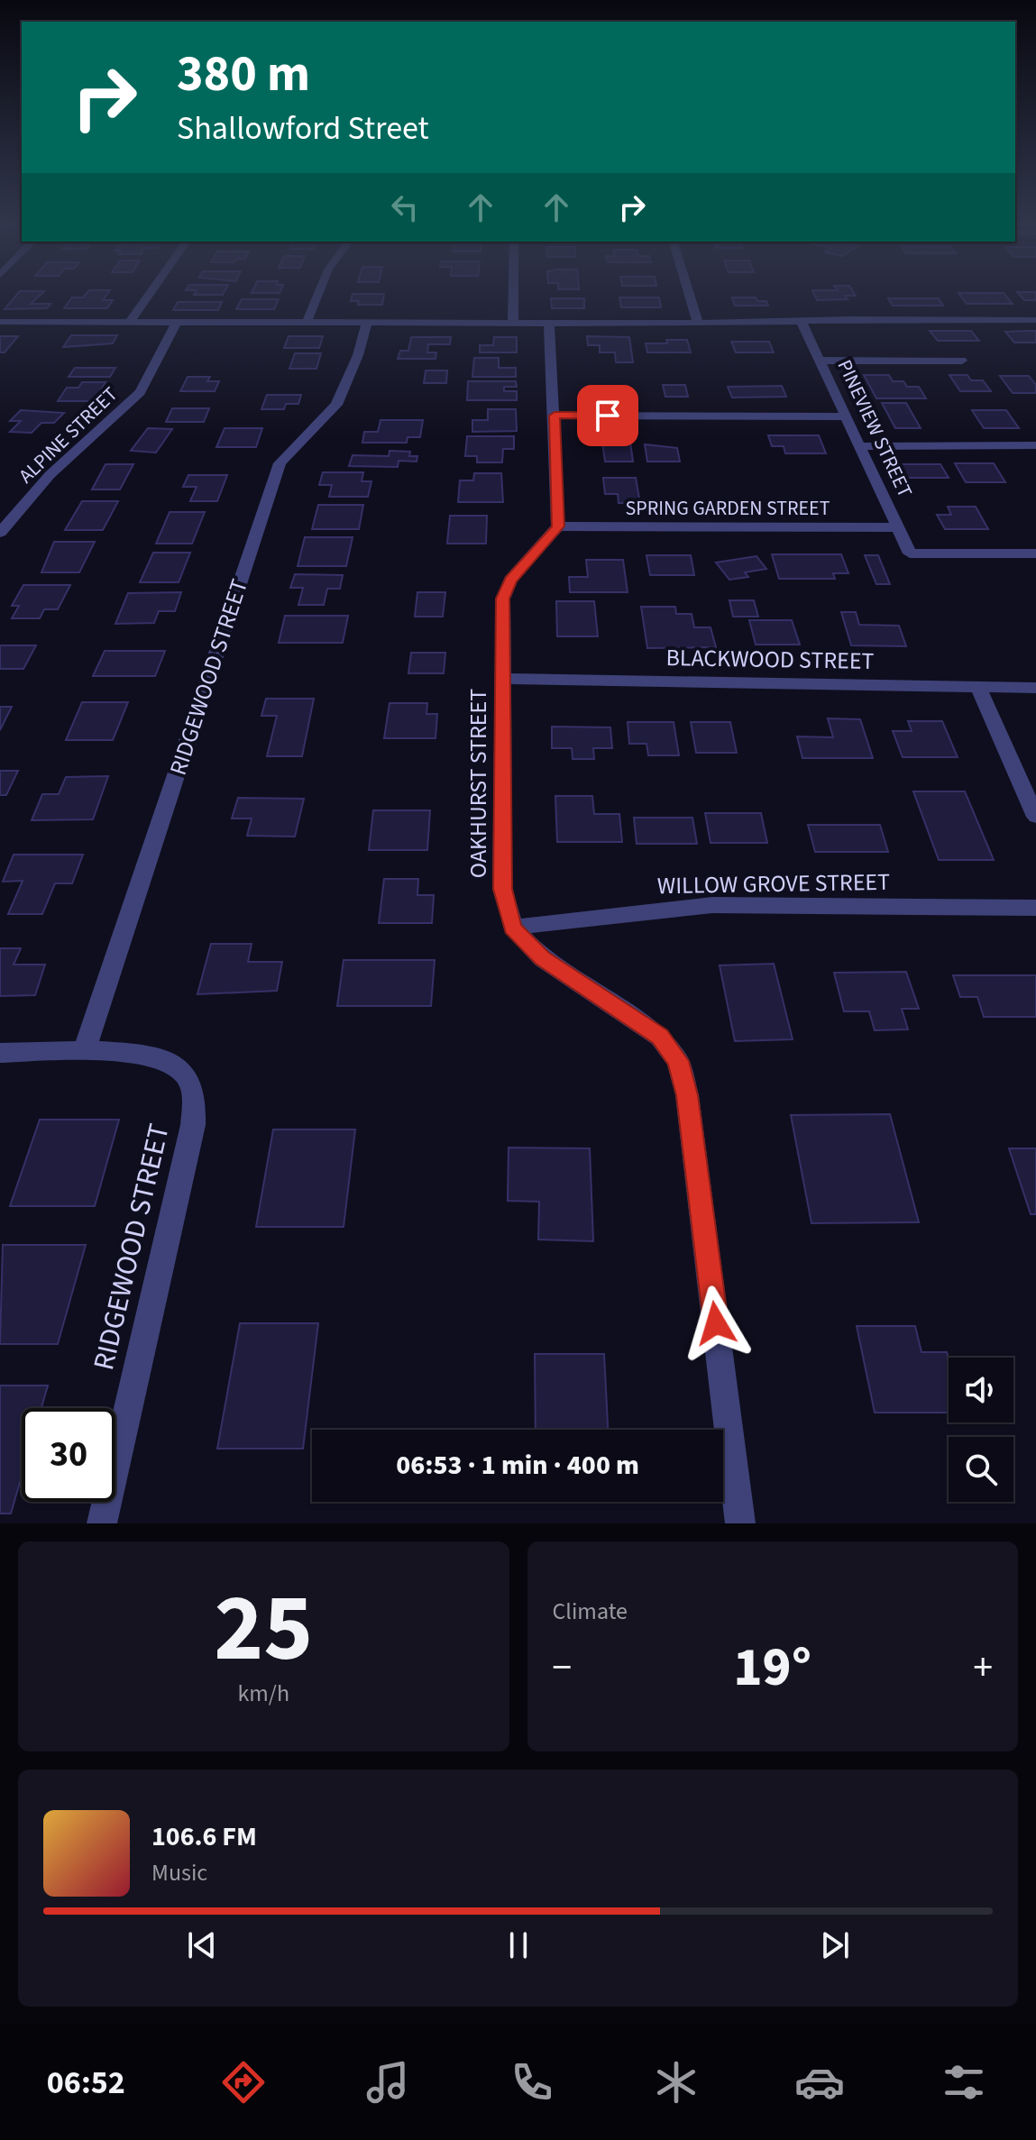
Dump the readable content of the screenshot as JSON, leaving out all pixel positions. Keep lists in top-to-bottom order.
{
  "streets": {
    "street": [
      "PINEVIEW STREET",
      "ALPINE STREET",
      "SPRING GARDEN STREET",
      "BLACKWOOD STREET",
      "RIDGEWOOD STREET",
      "OAKHURST STREET",
      "WILLOW GROVE STREET"
    ]
  },
  "crossings": [
    ["PINEVIEW STREET", "SPRING GARDEN STREET"],
    ["SPRING GARDEN STREET", "OAKHURST STREET"],
    ["BLACKWOOD STREET", "OAKHURST STREET"],
    ["OAKHURST STREET", "WILLOW GROVE STREET"]
  ],
  "page": {
    "turn": ["380 m", "Shallowford Street"],
    "limit": "30",
    "trip": "06:53 · 1 min · 400 m",
    "tile": [
      ["25", "km/h"],
      "Climate"
    ],
    "heat": ["−", "19°", "+"],
    "song": ["106.6 FM", "Music"],
    "tabs": "06:52"
  }
}
